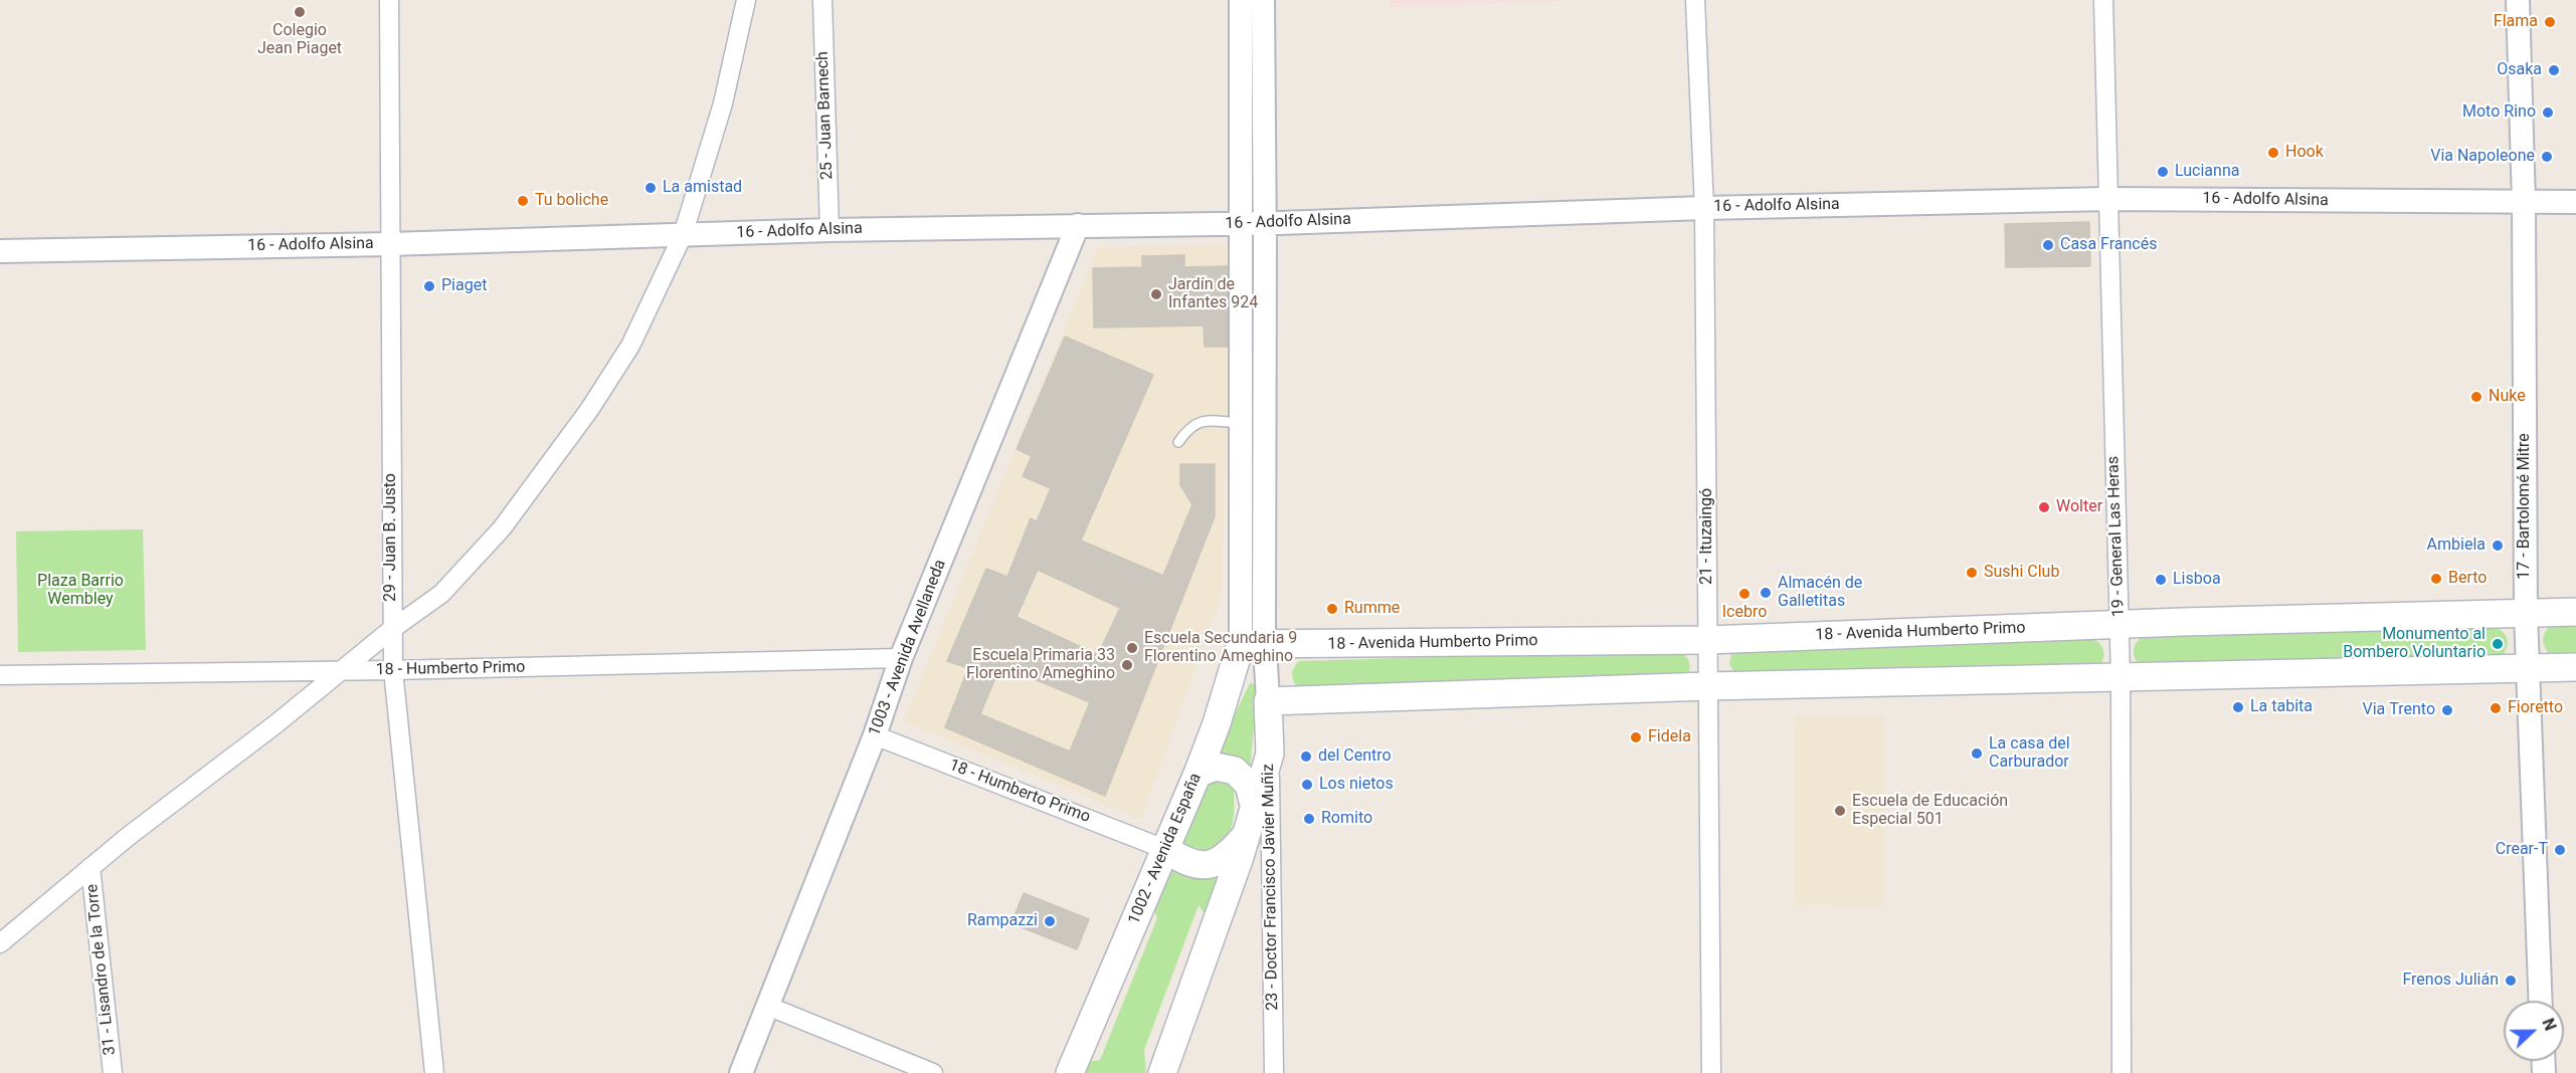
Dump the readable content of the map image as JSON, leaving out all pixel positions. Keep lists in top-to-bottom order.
{
  "streets": {
    "main road": ["18 - Avenida Humberto Primo", "1002 - Avenida España", "23 - Doctor Francisco Javier Muñiz"],
    "street": [
      "25 - Juan Barnech",
      "16 - Adolfo Alsina",
      "17 - Bartolomé Mitre",
      "21 - Ituzaingó",
      "19 - General Las Heras",
      "29 - Juan B. Justo",
      "1003 - Avenida Avellaneda",
      "18 - Humberto Primo",
      "31 - Lisandro de la Torre"
    ]
  },
  "crossings": [
    ["25 - Juan Barnech", "16 - Adolfo Alsina"],
    ["16 - Adolfo Alsina", "17 - Bartolomé Mitre"],
    ["16 - Adolfo Alsina", "21 - Ituzaingó"],
    ["16 - Adolfo Alsina", "19 - General Las Heras"],
    ["16 - Adolfo Alsina", "29 - Juan B. Justo"],
    ["16 - Adolfo Alsina", "1003 - Avenida Avellaneda"],
    ["17 - Bartolomé Mitre", "18 - Avenida Humberto Primo"],
    ["21 - Ituzaingó", "18 - Avenida Humberto Primo"],
    ["19 - General Las Heras", "18 - Avenida Humberto Primo"],
    ["29 - Juan B. Justo", "18 - Humberto Primo"],
    ["18 - Avenida Humberto Primo", "1002 - Avenida España"],
    ["1003 - Avenida Avellaneda", "18 - Humberto Primo"],
    ["18 - Humberto Primo", "1002 - Avenida España"]
  ],
  "parks": ["Plaza Barrio Wembley"],
  "places": [
    "Colegio Jean Piaget",
    "Flama",
    "Osaka",
    "Moto Rino",
    "Hook",
    "Via Napoleone",
    "Lucianna",
    "La amistad",
    "Tu boliche",
    "Casa Francés",
    "Piaget",
    "Jardín de Infantes 924",
    "Nuke",
    "Wolter",
    "Ambiela",
    "Sushi Club",
    "Berto",
    "Lisboa",
    "Almacén de Galletitas",
    "Icebro",
    "Rumme",
    "Monumento al Bombero Voluntario",
    "Escuela Secundaria 9 Florentino Ameghino",
    "Escuela Primaria 33 Florentino Ameghino",
    "La tabita",
    "Fioretto",
    "Via Trento",
    "Fidela",
    "La casa del Carburador",
    "del Centro",
    "Los nietos",
    "Escuela de Educación Especial 501",
    "Romito",
    "Crear-T",
    "Rampazzi",
    "Frenos Julián"
  ],
  "north": "right"
}
